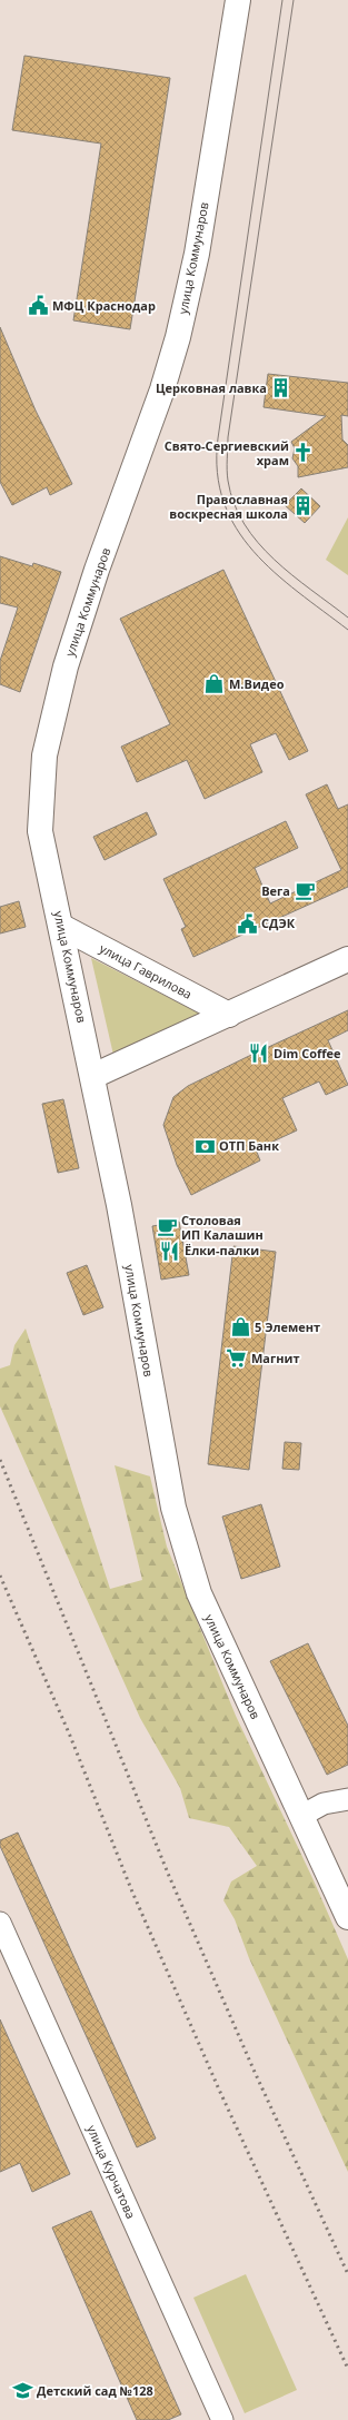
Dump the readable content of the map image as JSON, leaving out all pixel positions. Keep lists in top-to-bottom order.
{
  "streets": {
    "main road": ["улица Коммунаров", "улица Гаврилова"],
    "street": ["улица Курчатова"]
  },
  "crossings": [
    ["улица Коммунаров", "улица Гаврилова"]
  ],
  "places": {
    "public building": ["МФЦ Краснодар", "СДЭК"],
    "building": ["Церковная лавка", "Православная воскресная школа"],
    "church": ["Свято-Сергиевский храм"],
    "shop": ["М.Видео", "5 Элемент"],
    "cafe": ["Вега", "Столовая ИП Калашин"],
    "restaurant": ["Dim Coffee", "Ёлки-палки"],
    "bank": ["ОТП Банк"],
    "supermarket": ["Магнит"],
    "school or university": ["Детский сад №128"]
  }
}
